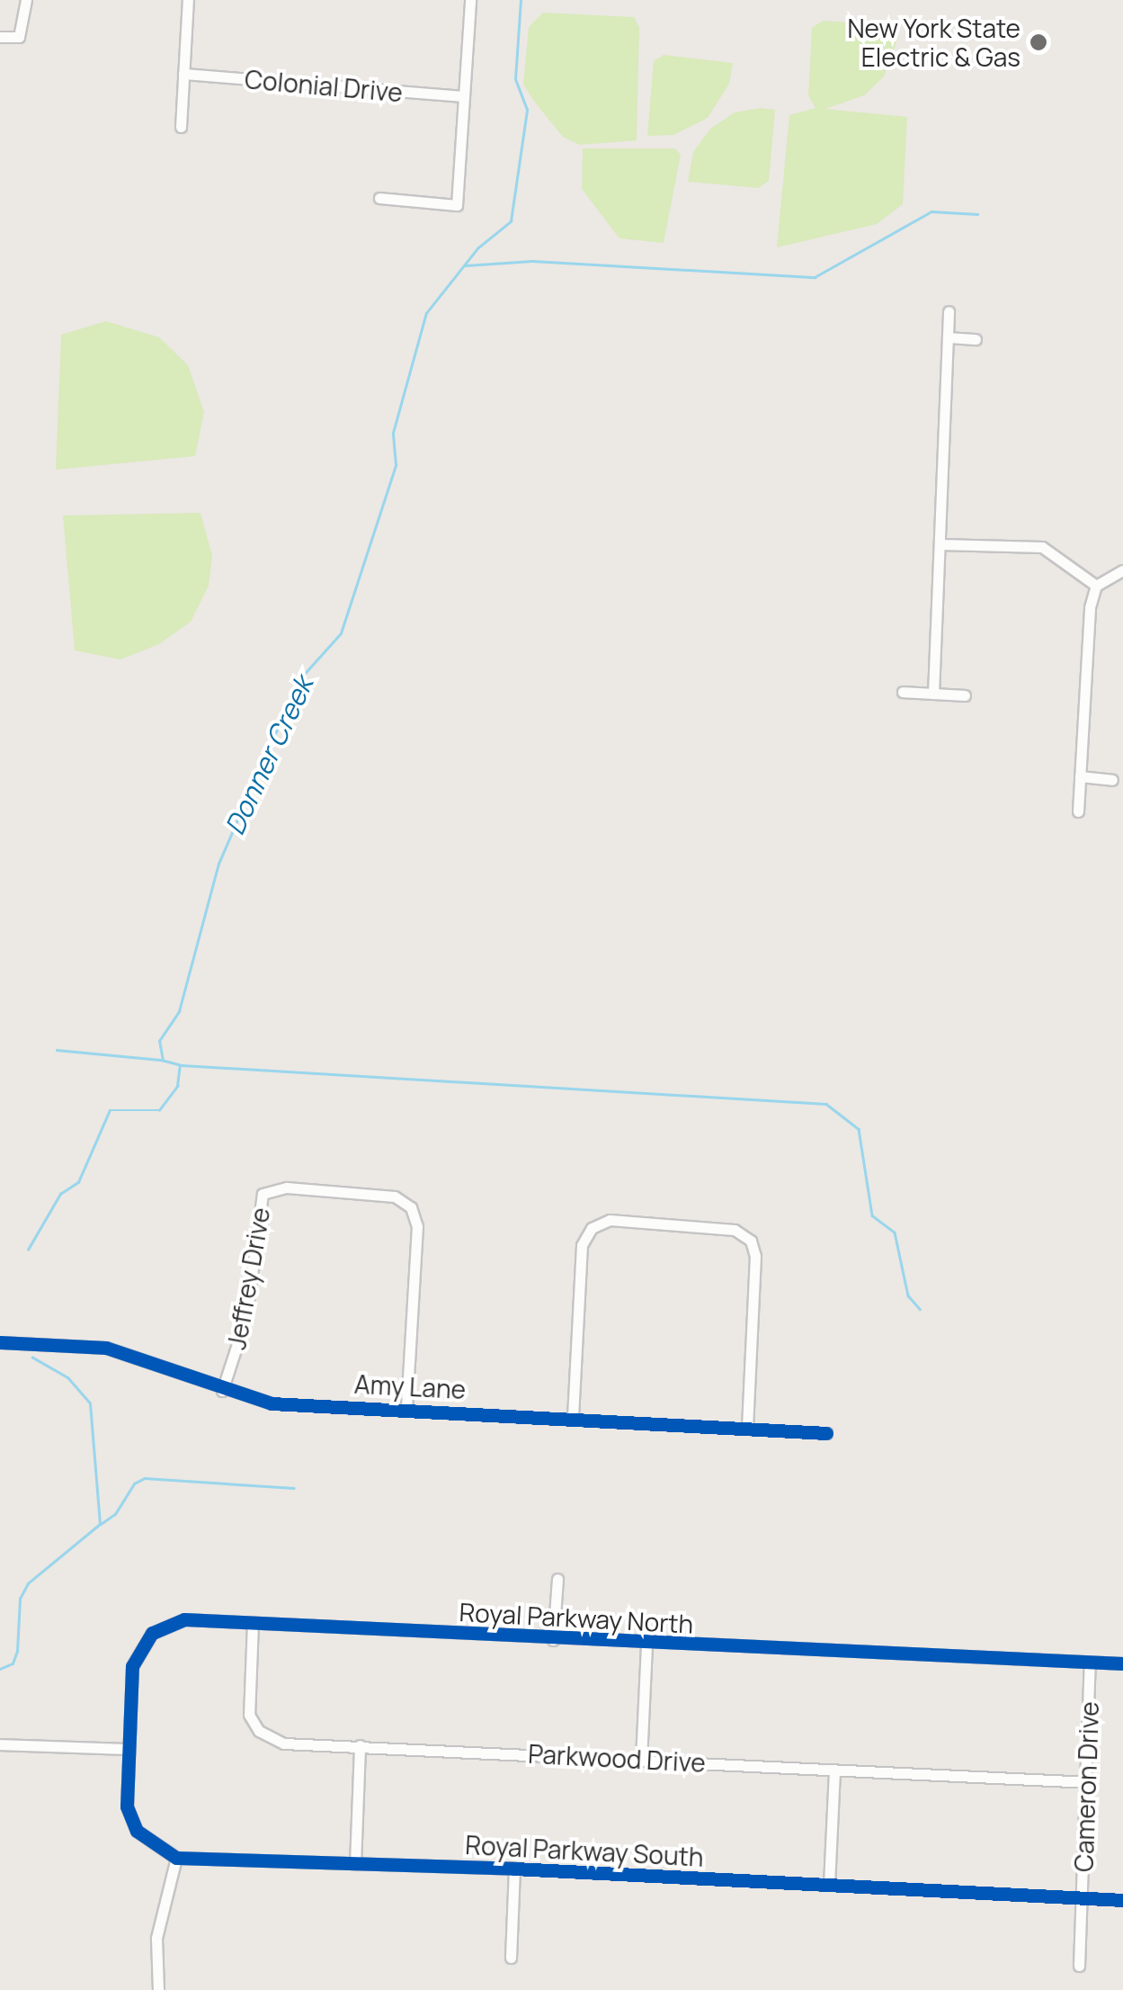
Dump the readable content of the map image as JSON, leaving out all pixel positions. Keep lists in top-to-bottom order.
{
  "streets": {
    "street": [
      "Colonial Drive",
      "Jeffrey Drive",
      "Amy Lane",
      "Royal Parkway North",
      "Parkwood Drive",
      "Cameron Drive",
      "Royal Parkway South"
    ]
  },
  "crossings": [
    ["Jeffrey Drive", "Amy Lane"],
    ["Royal Parkway North", "Parkwood Drive"],
    ["Royal Parkway North", "Cameron Drive"],
    ["Parkwood Drive", "Cameron Drive"],
    ["Cameron Drive", "Royal Parkway South"]
  ],
  "water": ["Donner Creek"],
  "places": ["New York State Electric & Gas"]
}
